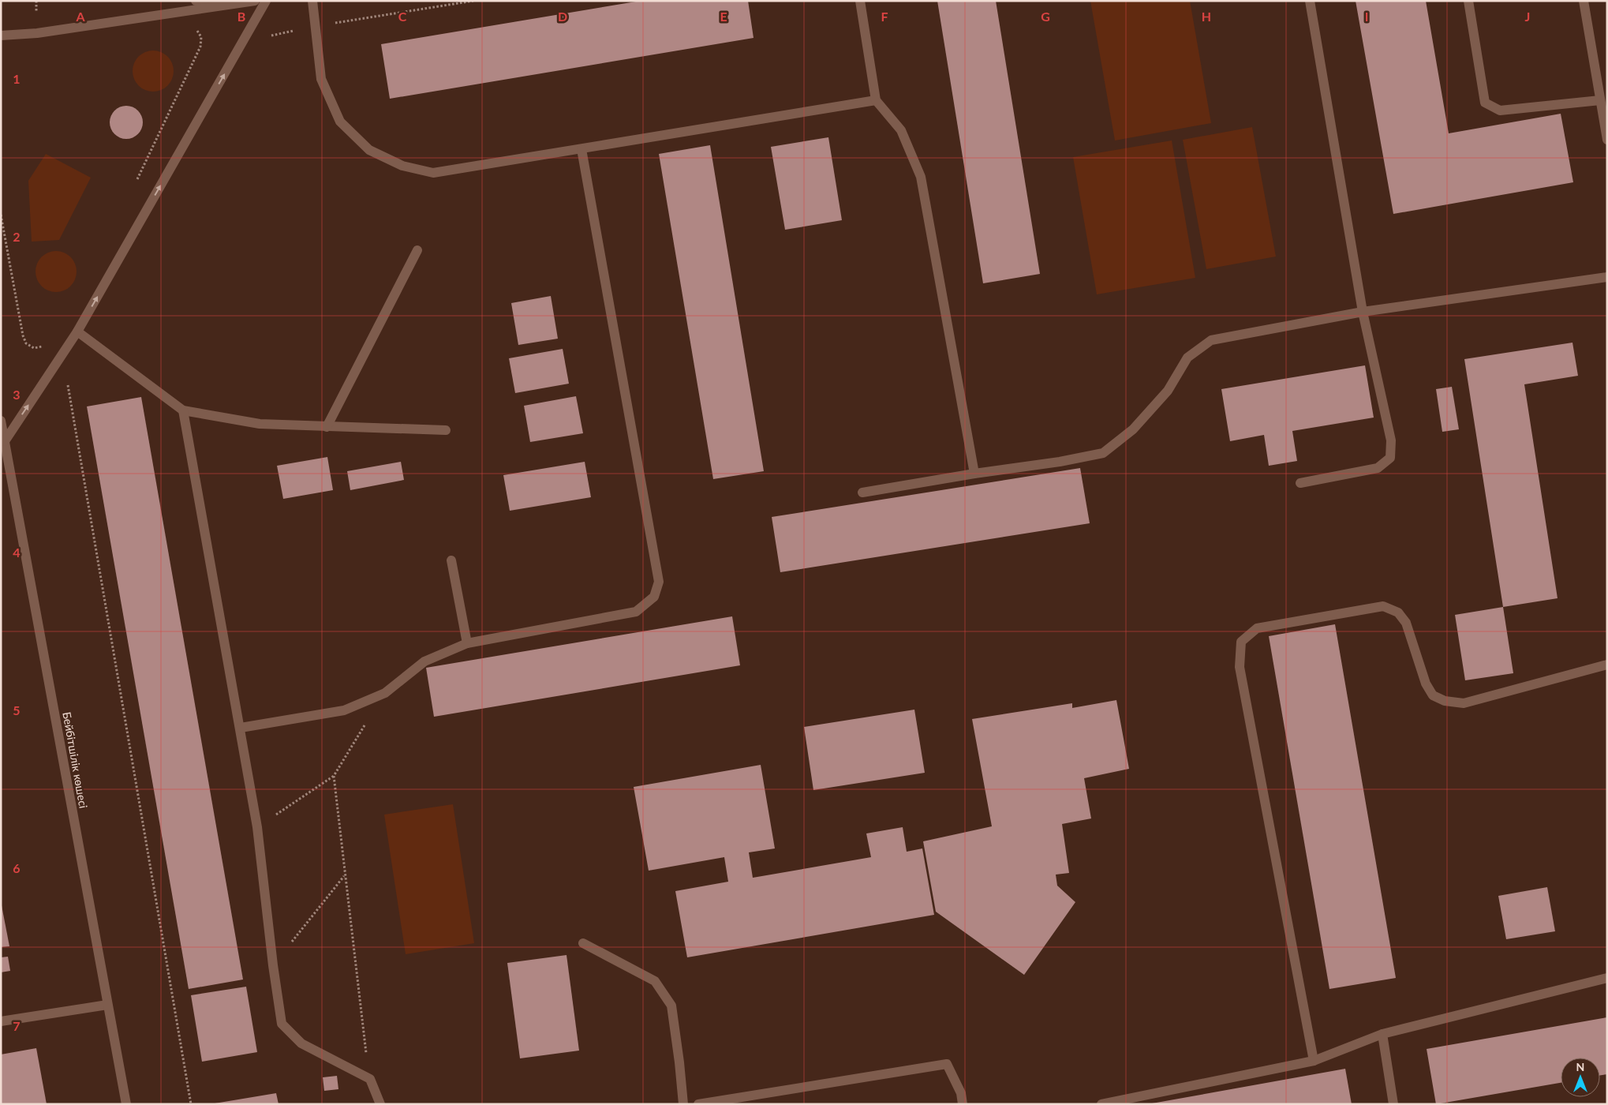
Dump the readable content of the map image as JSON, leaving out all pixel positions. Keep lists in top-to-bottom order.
{
  "streets": {
    "main road": ["Бейбітшілік көшесі"]
  },
  "north": "top",
  "grid": {
    "columns": [
      "A",
      "B",
      "C",
      "D",
      "E",
      "F",
      "G",
      "H",
      "I",
      "J"
    ],
    "rows": [
      "1",
      "2",
      "3",
      "4",
      "5",
      "6",
      "7"
    ]
  }
}
